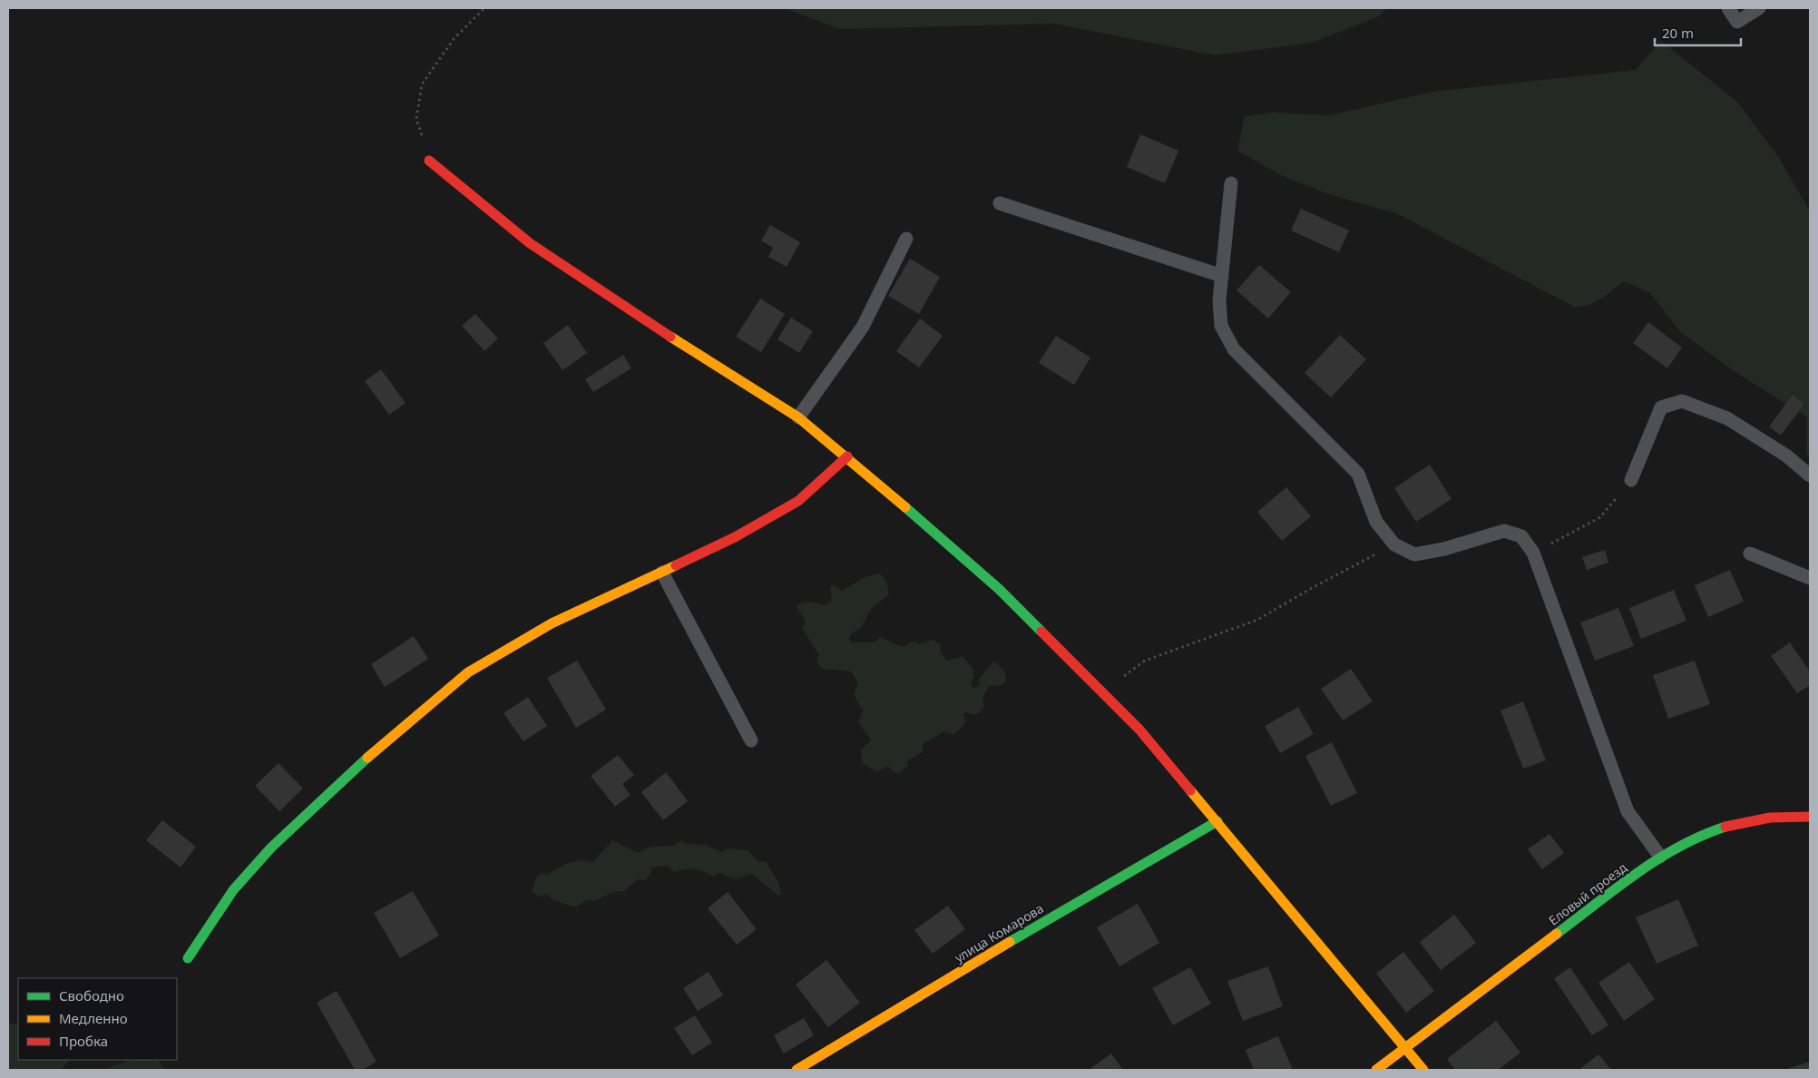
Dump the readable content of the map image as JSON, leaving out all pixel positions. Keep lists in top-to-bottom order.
{
  "streets": {
    "street": ["Еловый проезд", "улица Комарова"]
  },
  "legend": ["Свободно", "Медленно", "Пробка"],
  "scale_bar": "20 m"
}
